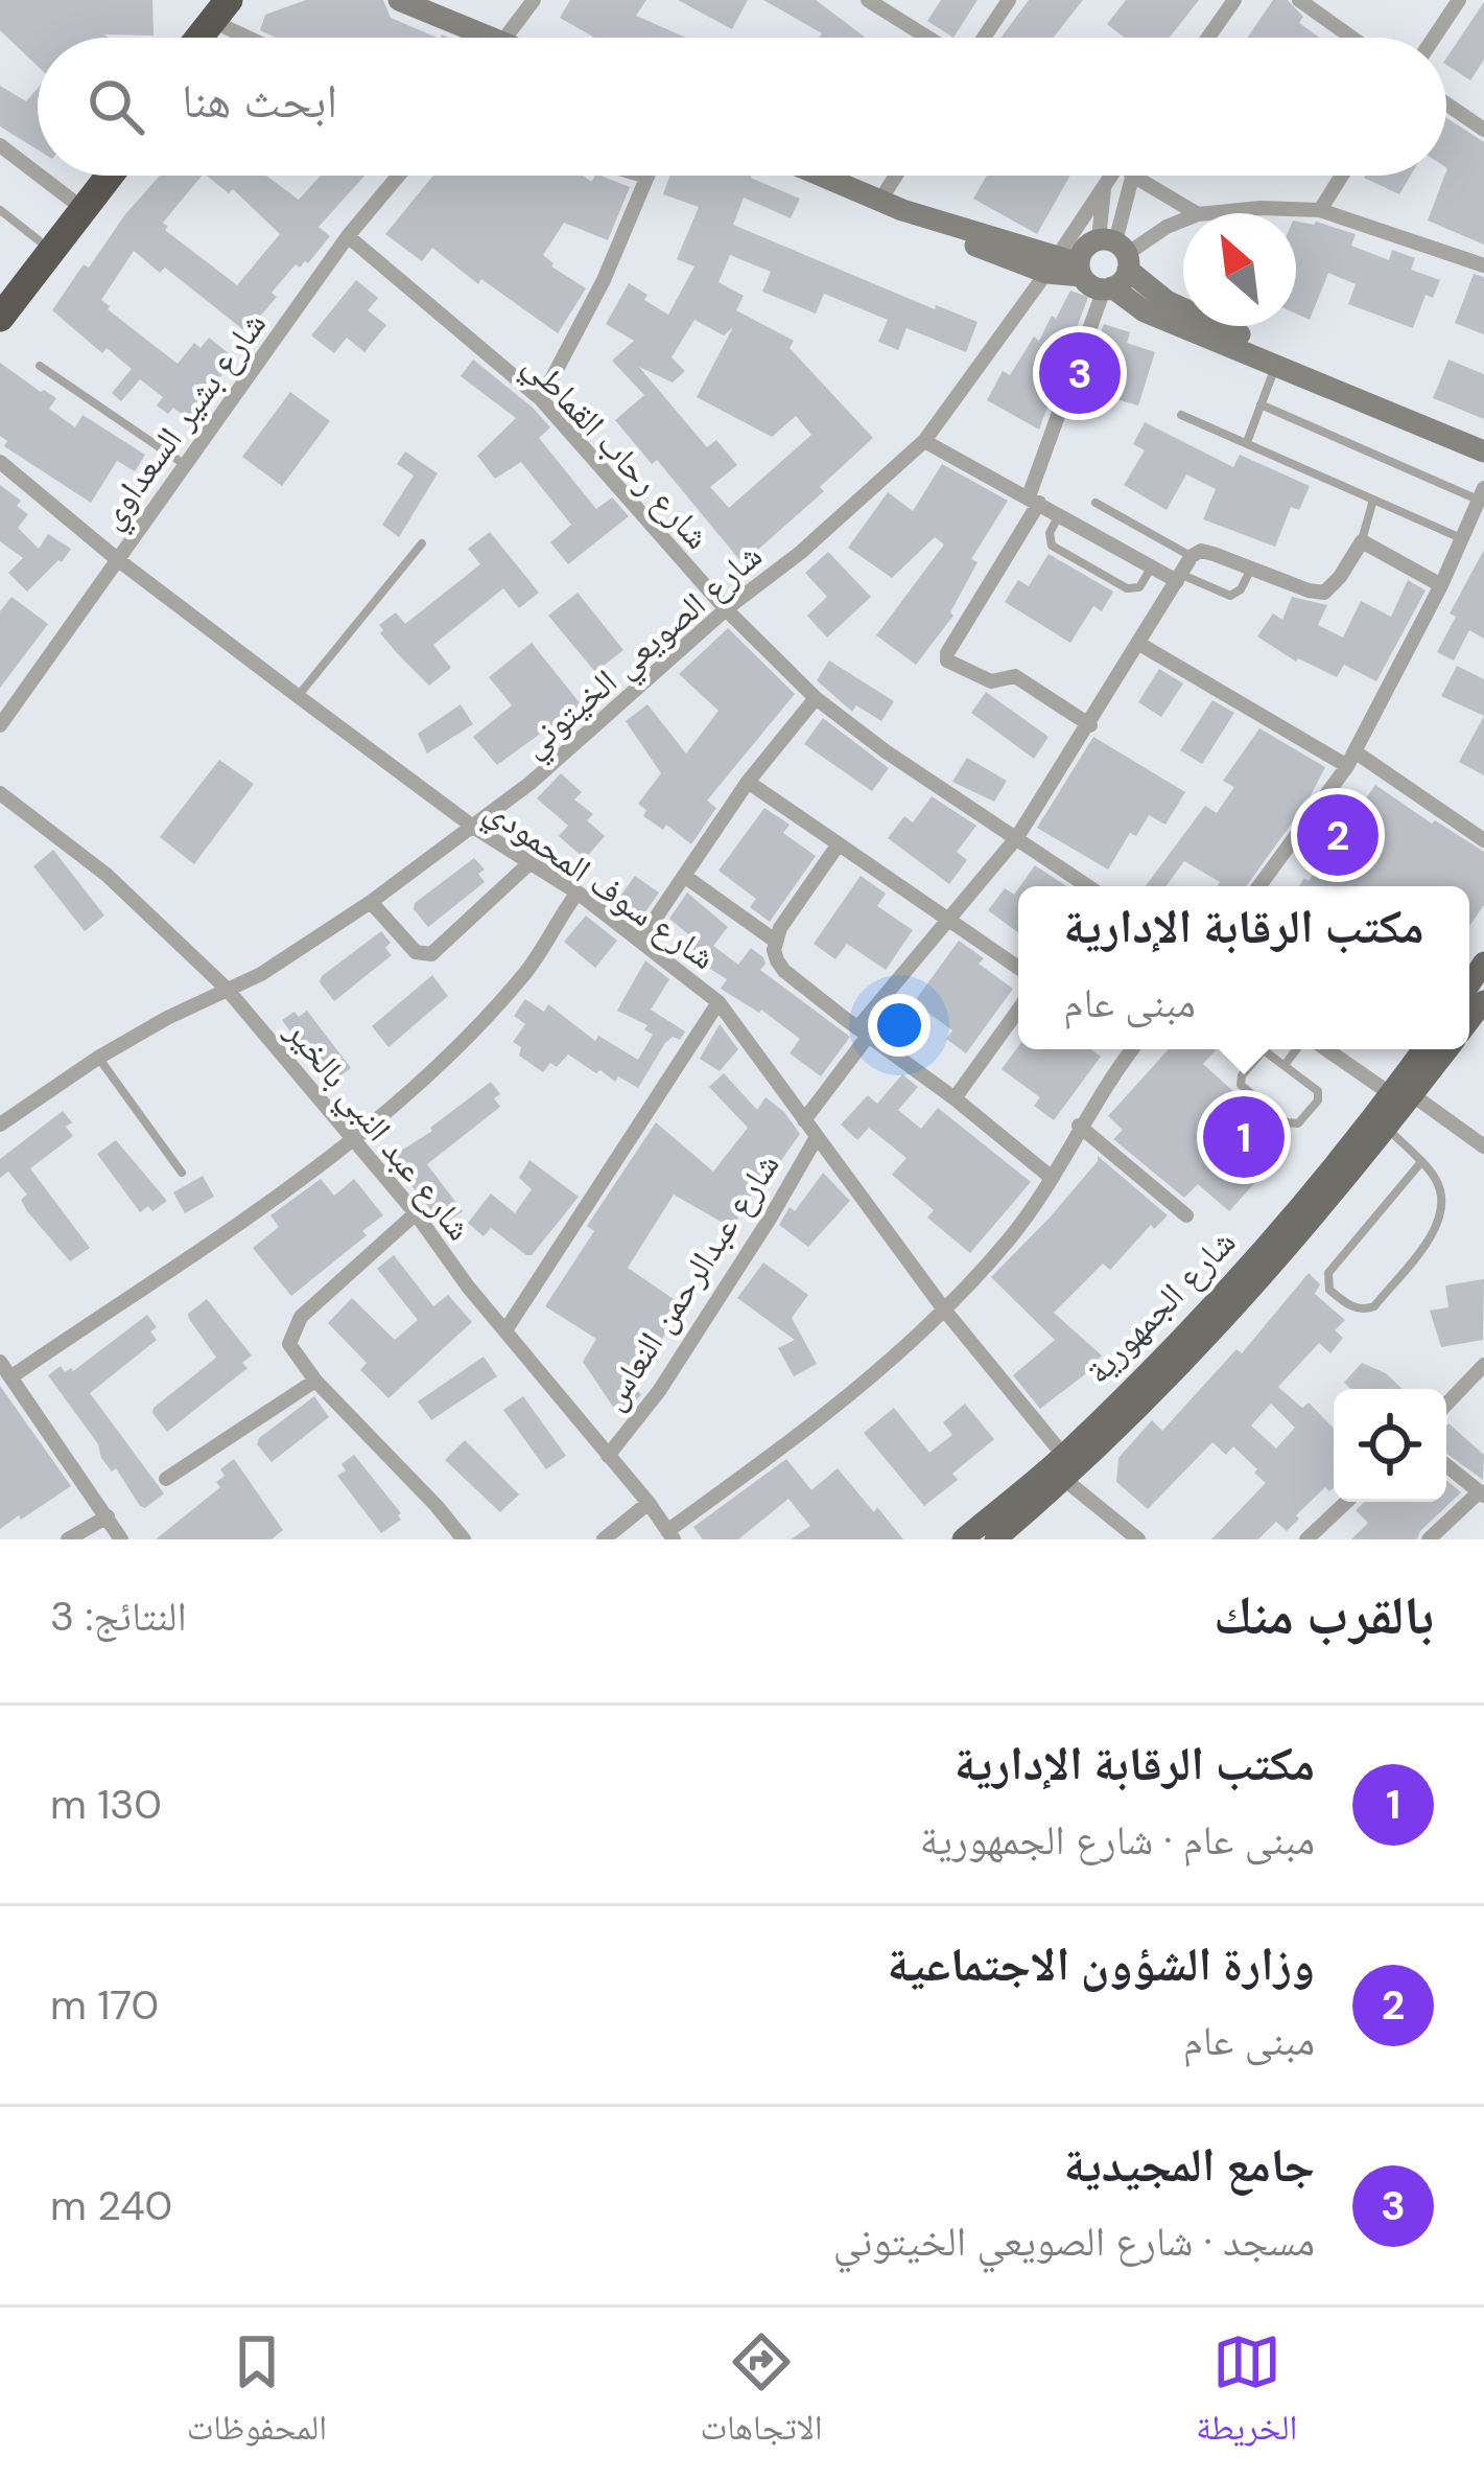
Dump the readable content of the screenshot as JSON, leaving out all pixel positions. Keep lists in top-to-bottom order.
{
  "streets": {
    "main road": ["شارع الجمهورية"],
    "street": [
      "شارع بشير السعداوي",
      "شارع رحاب القماطي",
      "شارع الصويعي الخيتوني",
      "شارع سوف المحمودي",
      "شارع عبد النبي بالخير",
      "شارع عبدالرحمن النعاس"
    ]
  },
  "crossings": [
    ["شارع بشير السعداوي", "شارع رحاب القماطي"],
    ["شارع بشير السعداوي", "شارع سوف المحمودي"],
    ["شارع رحاب القماطي", "شارع الصويعي الخيتوني"],
    ["شارع الصويعي الخيتوني", "شارع سوف المحمودي"],
    ["شارع الصويعي الخيتوني", "شارع عبد النبي بالخير"],
    ["شارع سوف المحمودي", "شارع عبدالرحمن النعاس"],
    ["شارع سوف المحمودي", "شارع الجمهورية"],
    ["شارع عبد النبي بالخير", "شارع عبدالرحمن النعاس"]
  ],
  "north": "top left",
  "page": {
    "search": "ابحث هنا",
    "pins": ["3", "2", "1"],
    "popup": ["مكتب الرقابة الإدارية", "مبنى عام"],
    "heading": ["بالقرب منك", "النتائج: 3"],
    "list": [
      {
        "mark": "1",
        "name": "مكتب الرقابة الإدارية",
        "note": "مبنى عام · شارع الجمهورية",
        "value": "130 m"
      },
      {
        "mark": "2",
        "name": "وزارة الشؤون الاجتماعية",
        "note": "مبنى عام",
        "value": "170 m"
      },
      {
        "mark": "3",
        "name": "جامع المجيدية",
        "note": "مسجد · شارع الصويعي الخيتوني",
        "value": "240 m"
      }
    ],
    "nav": ["الخريطة", "الاتجاهات", "المحفوظات"]
  }
}
